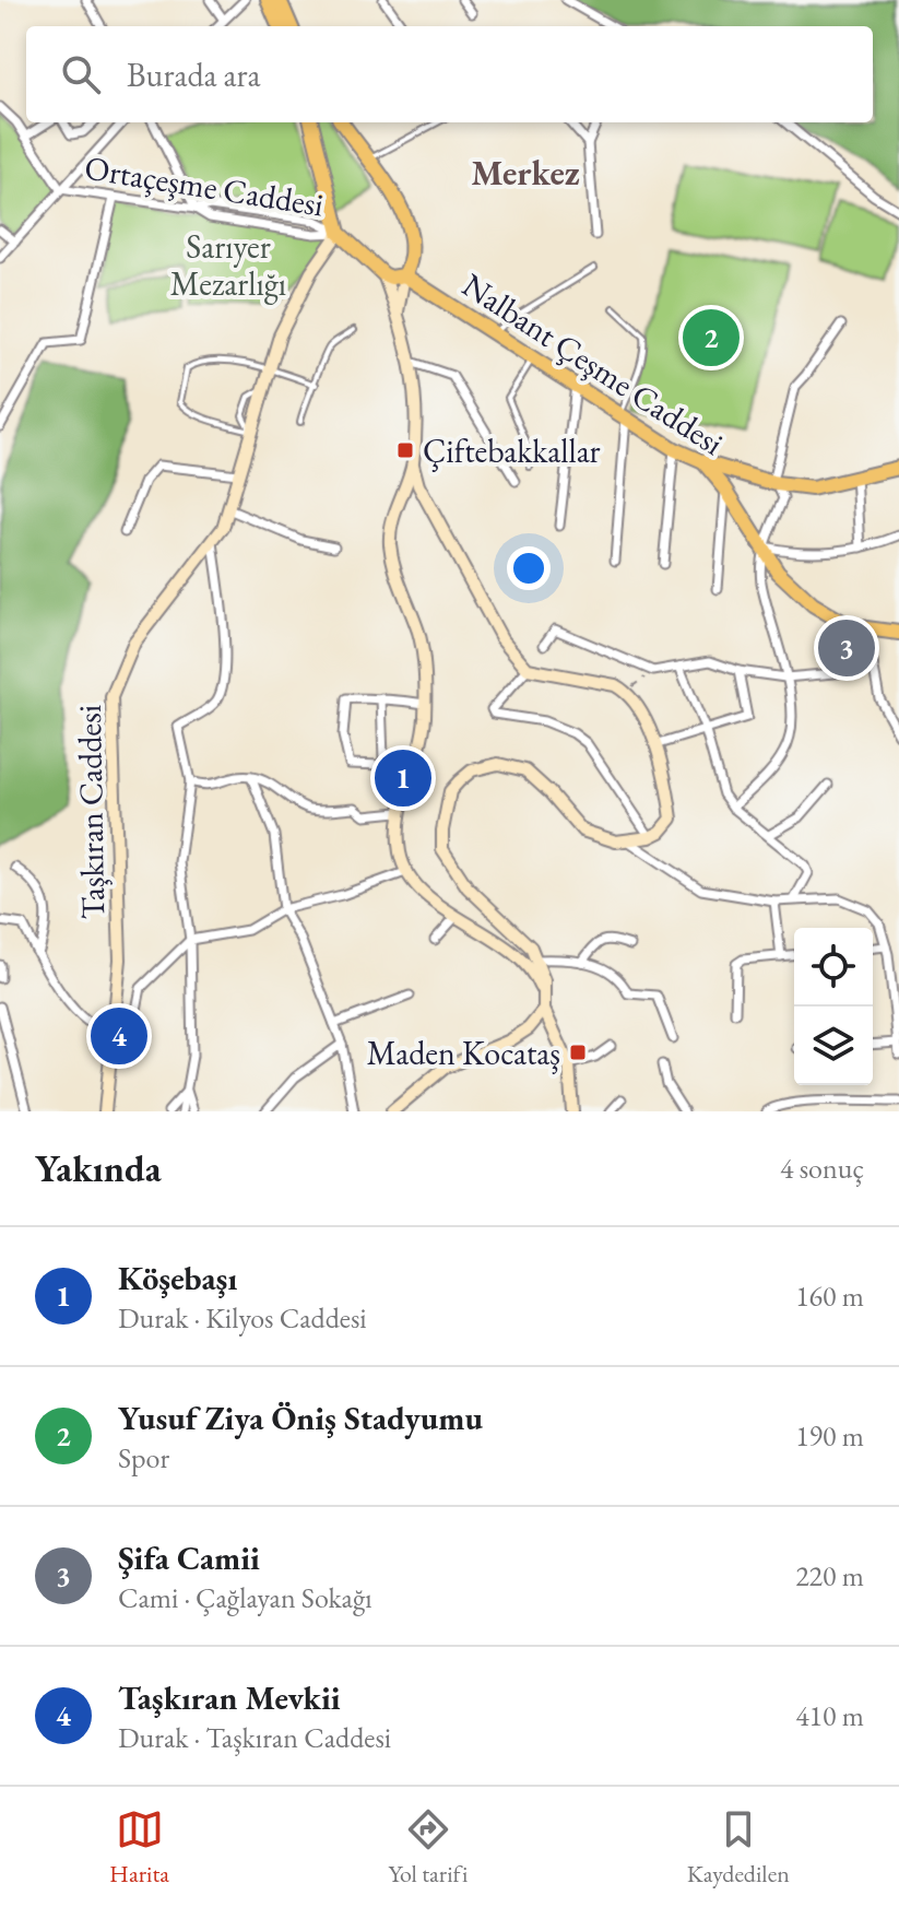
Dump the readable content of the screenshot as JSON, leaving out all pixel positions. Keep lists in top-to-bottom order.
{
  "streets": {
    "main road": ["Nalbant Çeşme Caddesi"],
    "street": ["Ortaçeşme Caddesi", "Taşkıran Caddesi"]
  },
  "crossings": [
    ["Ortaçeşme Caddesi", "Taşkıran Caddesi"]
  ],
  "districts": ["Merkez"],
  "parks": ["Sarıyer Mezarlığı"],
  "places": {
    "transit": ["Çiftebakkallar", "Maden Kocataş"]
  },
  "page": {
    "search": "Burada ara",
    "pins": [
      "2",
      "3",
      "1",
      "4"
    ],
    "heading": ["Yakında", "4 sonuç"],
    "list": [
      {
        "mark": "1",
        "name": "Köşebaşı",
        "note": "Durak · Kilyos Caddesi",
        "value": "160 m"
      },
      {
        "mark": "2",
        "name": "Yusuf Ziya Öniş Stadyumu",
        "note": "Spor",
        "value": "190 m"
      },
      {
        "mark": "3",
        "name": "Şifa Camii",
        "note": "Cami · Çağlayan Sokağı",
        "value": "220 m"
      },
      {
        "mark": "4",
        "name": "Taşkıran Mevkii",
        "note": "Durak · Taşkıran Caddesi",
        "value": "410 m"
      }
    ],
    "nav": ["Harita", "Yol tarifi", "Kaydedilen"]
  }
}
